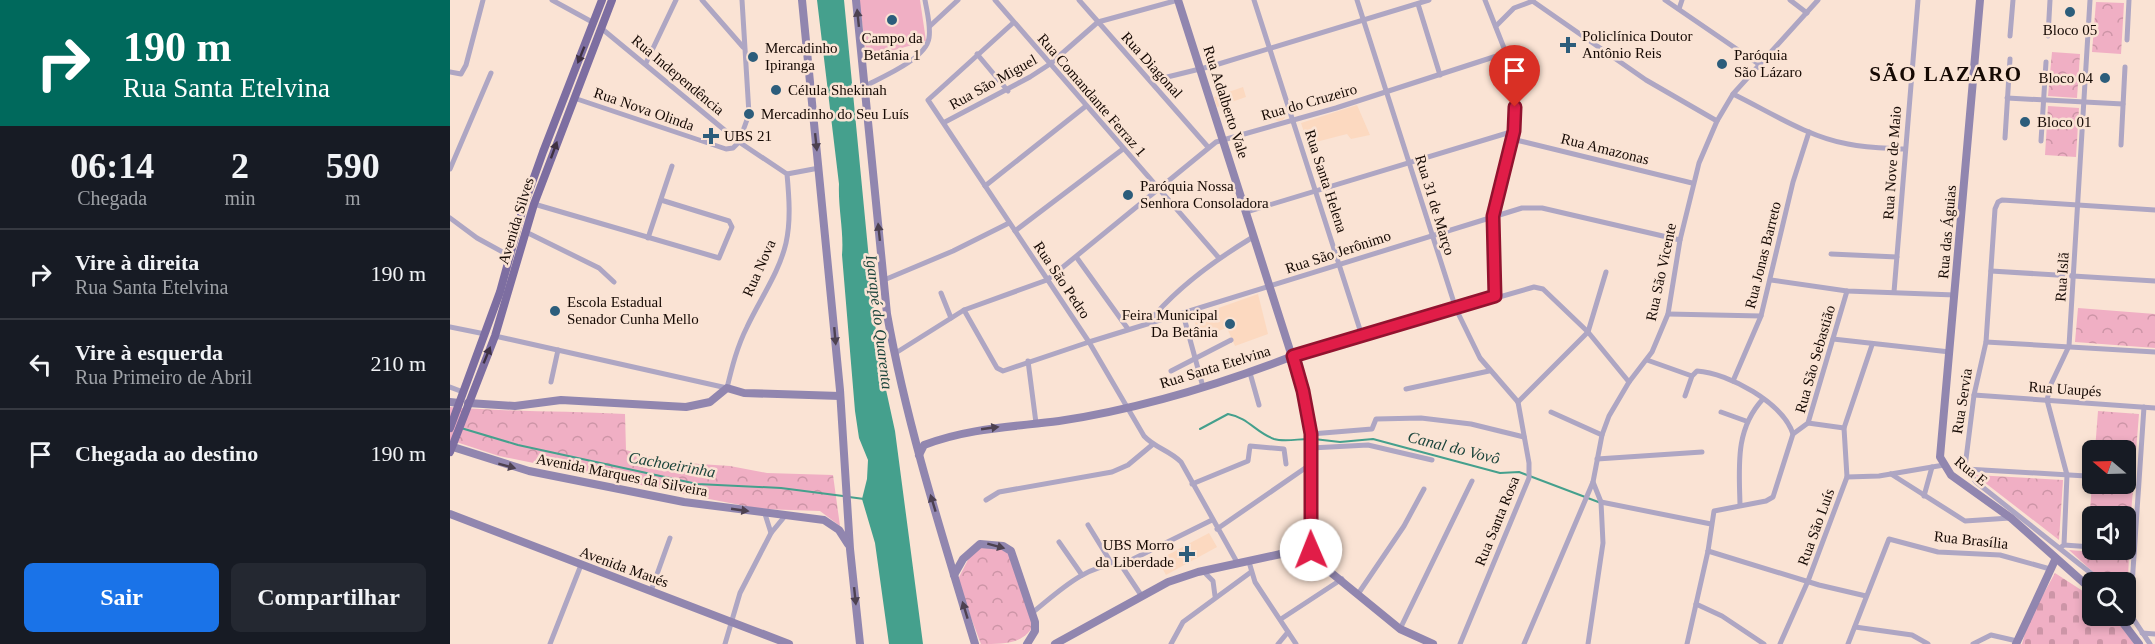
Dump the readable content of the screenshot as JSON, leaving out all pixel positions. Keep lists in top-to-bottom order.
{
  "streets": {
    "main road": ["Avenida Silves"],
    "street": [
      "Rua Diagonal",
      "Rua Independência",
      "Rua São Miguel",
      "Rua Comandante Ferraz 1",
      "Rua Adalberto Vale",
      "Rua do Cruzeiro",
      "Rua Nova Olinda",
      "Rua Amazonas",
      "Rua Nove de Maio",
      "Rua Santa Helena",
      "Rua 31 de Março",
      "Rua das Águias",
      "Rua São Jerônimo",
      "Rua Jonas Barreto",
      "Rua Nova",
      "Rua São Vicente",
      "Rua Islã",
      "Rua São Pedro",
      "Rua São Sebastião",
      "Rua Santa Etelvina",
      "Rua Uaupés",
      "Rua Servia",
      "Rua E",
      "Avenida Marques da Silveira",
      "Rua Santa Rosa",
      "Rua São Luís",
      "Rua Brasília",
      "Avenida Maués"
    ]
  },
  "crossings": [
    ["Rua Diagonal", "Rua São Miguel"],
    ["Rua Diagonal", "Rua do Cruzeiro"],
    ["Rua Independência", "Rua Nova Olinda"],
    ["Rua Independência", "Avenida Silves"],
    ["Rua São Miguel", "Rua Comandante Ferraz 1"],
    ["Rua São Miguel", "Rua Adalberto Vale"],
    ["Rua São Miguel", "Rua São Pedro"],
    ["Rua Comandante Ferraz 1", "Rua do Cruzeiro"],
    ["Rua Comandante Ferraz 1", "Rua São Pedro"],
    ["Rua Adalberto Vale", "Rua do Cruzeiro"],
    ["Rua Adalberto Vale", "Rua São Jerônimo"],
    ["Rua Adalberto Vale", "Rua Santa Etelvina"],
    ["Rua do Cruzeiro", "Rua Santa Helena"],
    ["Rua do Cruzeiro", "Rua 31 de Março"],
    ["Rua do Cruzeiro", "Rua São Jerônimo"],
    ["Rua do Cruzeiro", "Rua São Pedro"],
    ["Rua Nova Olinda", "Avenida Silves"],
    ["Rua Amazonas", "Rua São Vicente"],
    ["Rua Santa Helena", "Rua São Jerônimo"],
    ["Rua Santa Helena", "Rua Santa Etelvina"],
    ["Rua 31 de Março", "Rua São Jerônimo"],
    ["Rua 31 de Março", "Rua Santa Etelvina"],
    ["Rua 31 de Março", "Rua Santa Rosa"],
    ["Avenida Silves", "Avenida Marques da Silveira"],
    ["Rua das Águias", "Rua E"],
    ["Rua São Jerônimo", "Rua São Vicente"],
    ["Rua São Jerônimo", "Rua São Pedro"],
    ["Rua Islã", "Rua Uaupés"],
    ["Rua Islã", "Rua Servia"],
    ["Rua São Pedro", "Rua Santa Etelvina"],
    ["Rua Uaupés", "Rua Servia"],
    ["Rua E", "Rua São Luís"]
  ],
  "one_way": ["Avenida Marques da Silveira"],
  "districts": ["SÃO LAZARO"],
  "water": ["Igarapé do Quarenta", "Canal do Vovô", "Cachoeirinha"],
  "places": {
    "other": [
      "Bloco 05",
      "Campo da Betânia 1",
      "Mercadinho Ipiranga",
      "Paróquia São Lázaro",
      "Bloco 04",
      "Célula Shekinah",
      "Mercadinho do Seu Luís",
      "Bloco 01",
      "Paróquia Nossa Senhora Consoladora",
      "Escola Estadual Senador Cunha Mello",
      "Feira Municipal Da Betânia"
    ],
    "health": ["Policlínica Doutor Antônio Reis", "UBS 21", "UBS Morro da Liberdade"]
  },
  "north": "left",
  "page": {
    "turn": ["190 m", "Rua Santa Etelvina"],
    "eta": [
      "06:14",
      "Chegada",
      "2",
      "min",
      "590",
      "m"
    ],
    "list": [
      {
        "name": "Vire à direita",
        "note": "Rua Santa Etelvina",
        "value": "190 m"
      },
      {
        "name": "Vire à esquerda",
        "note": "Rua Primeiro de Abril",
        "value": "210 m"
      },
      {
        "name": "Chegada ao destino",
        "value": "190 m"
      }
    ],
    "buttons": ["Sair", "Compartilhar"]
  }
}
